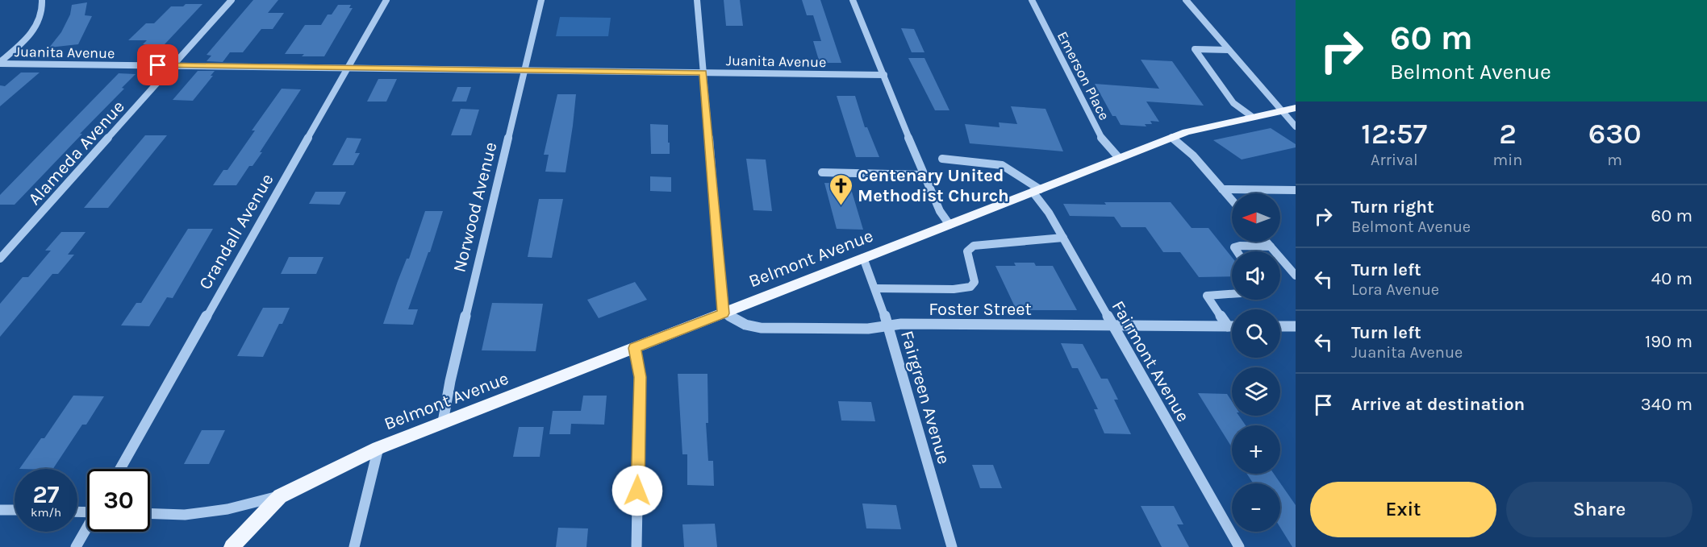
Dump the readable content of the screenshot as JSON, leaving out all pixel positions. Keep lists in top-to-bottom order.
{
  "streets": {
    "main road": ["Belmont Avenue"],
    "street": [
      "Juanita Avenue",
      "Emerson Place",
      "Alameda Avenue",
      "Norwood Avenue",
      "Crandall Avenue",
      "Foster Street",
      "Fairmont Avenue",
      "Fairgreen Avenue"
    ]
  },
  "crossings": [
    ["Juanita Avenue", "Alameda Avenue"],
    ["Juanita Avenue", "Norwood Avenue"],
    ["Juanita Avenue", "Crandall Avenue"],
    ["Emerson Place", "Belmont Avenue"],
    ["Norwood Avenue", "Belmont Avenue"],
    ["Belmont Avenue", "Foster Street"],
    ["Belmont Avenue", "Fairmont Avenue"],
    ["Belmont Avenue", "Fairgreen Avenue"],
    ["Foster Street", "Fairmont Avenue"],
    ["Foster Street", "Fairgreen Avenue"]
  ],
  "places": {
    "church": ["Centenary United Methodist Church"]
  },
  "north": "left",
  "page": {
    "turn": ["60 m", "Belmont Avenue"],
    "eta": [
      "12:57",
      "Arrival",
      "2",
      "min",
      "630",
      "m"
    ],
    "list": [
      {
        "name": "Turn right",
        "note": "Belmont Avenue",
        "value": "60 m"
      },
      {
        "name": "Turn left",
        "note": "Lora Avenue",
        "value": "40 m"
      },
      {
        "name": "Turn left",
        "note": "Juanita Avenue",
        "value": "190 m"
      },
      {
        "name": "Arrive at destination",
        "value": "340 m"
      }
    ],
    "map_buttons": ["+", "−"],
    "speed": "27 km/h",
    "limit": "30",
    "buttons": ["Exit", "Share"]
  }
}
